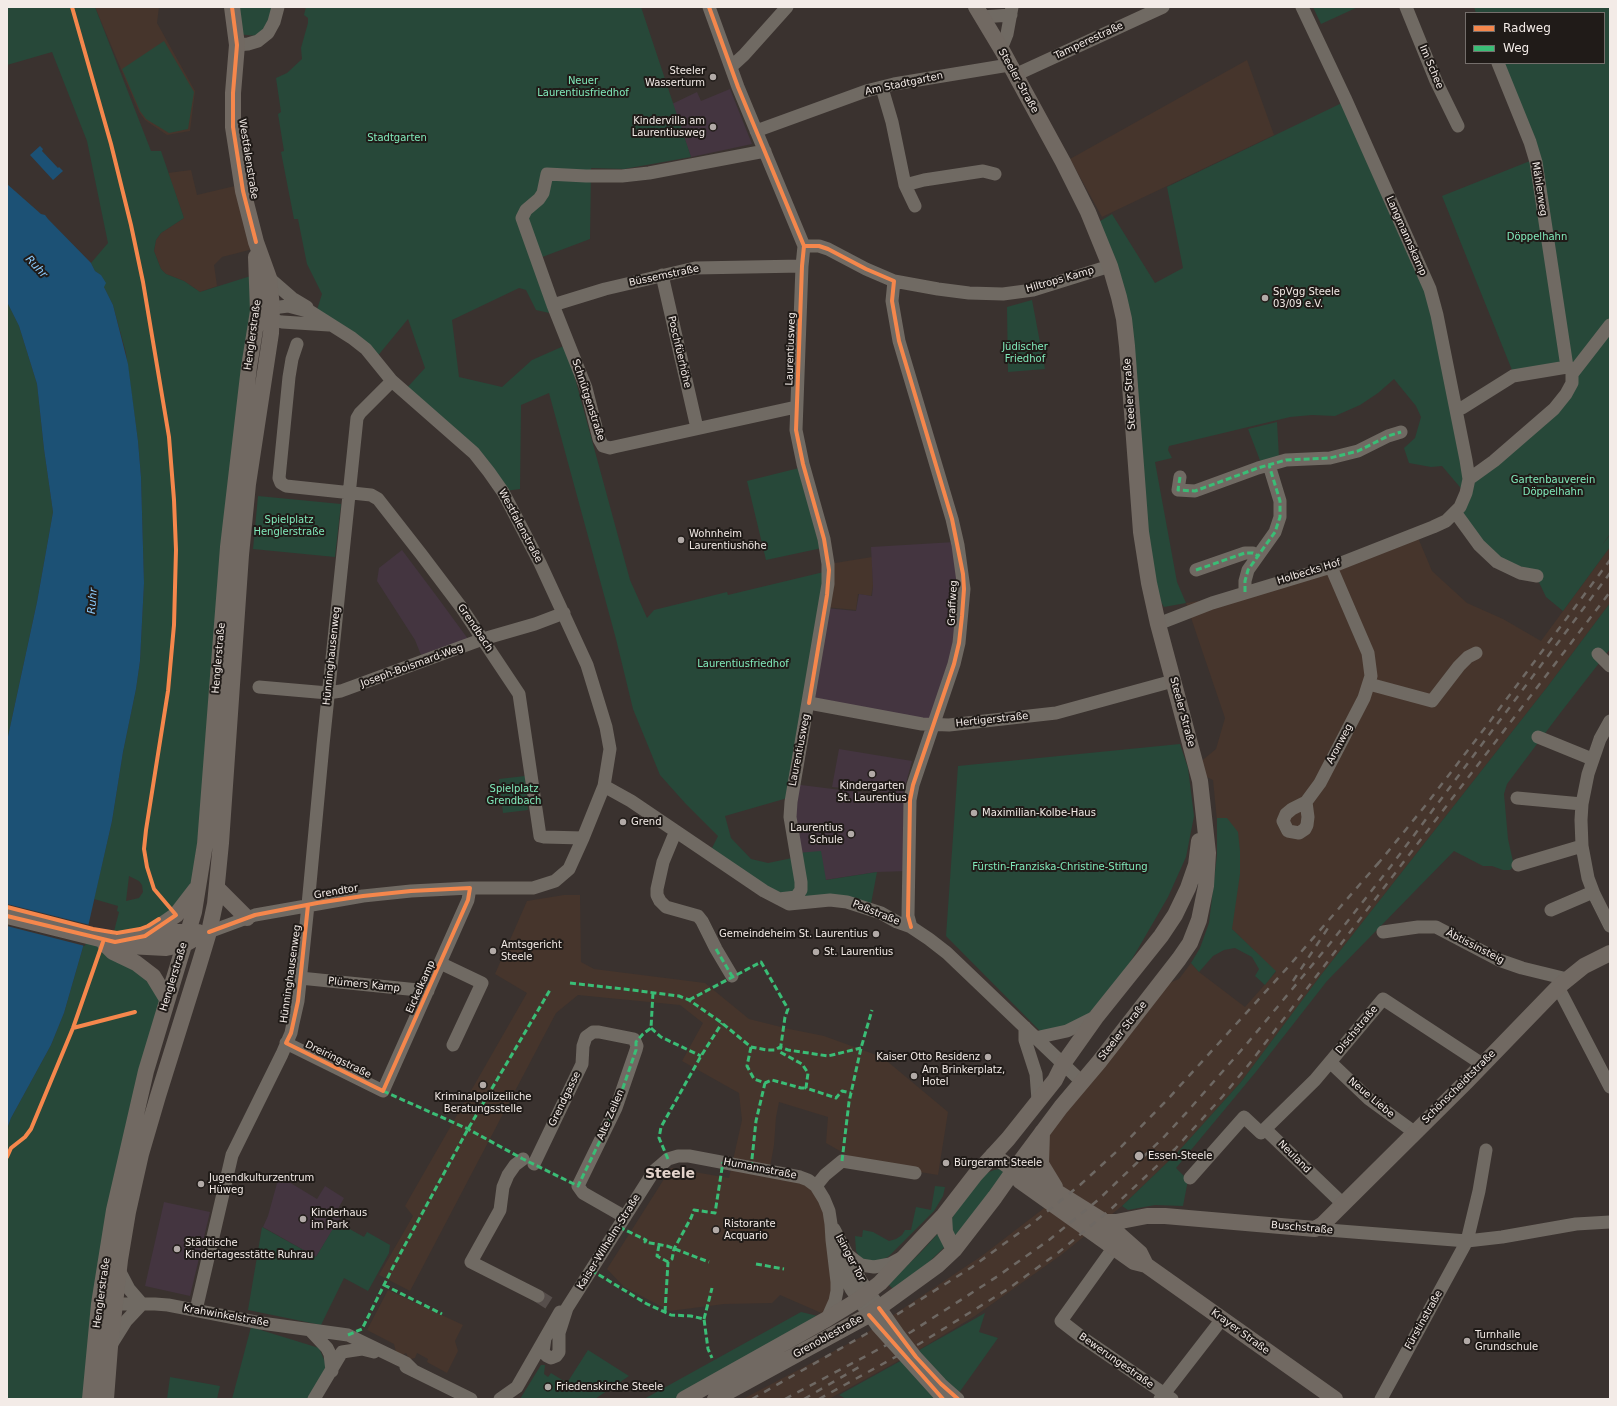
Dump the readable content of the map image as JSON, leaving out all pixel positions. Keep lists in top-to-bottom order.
{
  "streets": {
    "main road": [
      "Steeler Straße",
      "Westfalenstraße",
      "Henglerstraße",
      "Schönscheidtstraße",
      "Buschstraße",
      "Krayer Straße",
      "Grenoblestraße"
    ],
    "street": [
      "Tamperestraße",
      "Im Schee",
      "Am Stadtgarten",
      "Mählerweg",
      "Langmannskamp",
      "Büssemstraße",
      "Hiltrops Kamp",
      "Laurentiusweg",
      "Poschfüerhöhe",
      "Schnütgenstraße",
      "Holbecks Hof",
      "Graffweg",
      "Grendbach",
      "Hünninghausenweg",
      "Joseph-Boismard-Weg",
      "Hertigerstraße",
      "Aronweg",
      "Grendtor",
      "Paßstraße",
      "Äbtissinsteig",
      "Plümers Kamp",
      "Eickelkamp",
      "Dischstraße",
      "Dreiringstraße",
      "Neue Liebe",
      "Grendgasse",
      "Alte Zeilen",
      "Neuland",
      "Humannstraße",
      "Kaiser-Wilhelm-Straße",
      "Isinger Tor",
      "Krahwinkelstraße",
      "Fürstinstraße",
      "Bewerungestraße"
    ]
  },
  "crossings": [
    ["Tamperestraße", "Steeler Straße"],
    ["Tamperestraße", "Am Stadtgarten"],
    ["Steeler Straße", "Am Stadtgarten"],
    ["Steeler Straße", "Hiltrops Kamp"],
    ["Steeler Straße", "Holbecks Hof"],
    ["Steeler Straße", "Hertigerstraße"],
    ["Steeler Straße", "Paßstraße"],
    ["Steeler Straße", "Krayer Straße"],
    ["Steeler Straße", "Grenoblestraße"],
    ["Am Stadtgarten", "Laurentiusweg"],
    ["Westfalenstraße", "Henglerstraße"],
    ["Westfalenstraße", "Hünninghausenweg"],
    ["Westfalenstraße", "Joseph-Boismard-Weg"],
    ["Westfalenstraße", "Grendtor"],
    ["Westfalenstraße", "Paßstraße"],
    ["Langmannskamp", "Holbecks Hof"],
    ["Büssemstraße", "Laurentiusweg"],
    ["Büssemstraße", "Poschfüerhöhe"],
    ["Büssemstraße", "Schnütgenstraße"],
    ["Hiltrops Kamp", "Laurentiusweg"],
    ["Hiltrops Kamp", "Graffweg"],
    ["Henglerstraße", "Grendtor"],
    ["Henglerstraße", "Krahwinkelstraße"],
    ["Laurentiusweg", "Schnütgenstraße"],
    ["Laurentiusweg", "Hertigerstraße"],
    ["Laurentiusweg", "Paßstraße"],
    ["Poschfüerhöhe", "Schnütgenstraße"],
    ["Holbecks Hof", "Aronweg"],
    ["Graffweg", "Hertigerstraße"],
    ["Graffweg", "Paßstraße"],
    ["Grendbach", "Hünninghausenweg"],
    ["Grendbach", "Joseph-Boismard-Weg"],
    ["Grendbach", "Grendtor"],
    ["Hünninghausenweg", "Joseph-Boismard-Weg"],
    ["Hünninghausenweg", "Grendtor"],
    ["Hünninghausenweg", "Plümers Kamp"],
    ["Hünninghausenweg", "Dreiringstraße"],
    ["Hünninghausenweg", "Krahwinkelstraße"],
    ["Grendtor", "Paßstraße"],
    ["Grendtor", "Eickelkamp"],
    ["Äbtissinsteig", "Schönscheidtstraße"],
    ["Plümers Kamp", "Eickelkamp"],
    ["Eickelkamp", "Dreiringstraße"],
    ["Dischstraße", "Schönscheidtstraße"],
    ["Dischstraße", "Neue Liebe"],
    ["Dischstraße", "Neuland"],
    ["Schönscheidtstraße", "Neue Liebe"],
    ["Schönscheidtstraße", "Neuland"],
    ["Schönscheidtstraße", "Buschstraße"],
    ["Grendgasse", "Alte Zeilen"],
    ["Alte Zeilen", "Kaiser-Wilhelm-Straße"],
    ["Humannstraße", "Kaiser-Wilhelm-Straße"],
    ["Humannstraße", "Isinger Tor"],
    ["Buschstraße", "Fürstinstraße"],
    ["Buschstraße", "Krayer Straße"],
    ["Isinger Tor", "Grenoblestraße"],
    ["Krayer Straße", "Grenoblestraße"],
    ["Krayer Straße", "Bewerungestraße"]
  ],
  "districts": ["Steele"],
  "water": ["Ruhr"],
  "parks": [
    "Neuer Laurentiusfriedhof",
    "Stadtgarten",
    "Döppelhahn",
    "Jüdischer Friedhof",
    "Gartenbauverein Döppelhahn",
    "Spielplatz Henglerstraße",
    "Laurentiusfriedhof",
    "Spielplatz Grendbach",
    "Fürstin-Franziska-Christine-Stiftung"
  ],
  "places": [
    "Steeler Wasserturm",
    "Kindervilla am Laurentiusweg",
    "SpVgg Steele 03/09 e.V.",
    "Wohnheim Laurentiushöhe",
    "Kindergarten St. Laurentius",
    "Maximilian-Kolbe-Haus",
    "Grend",
    "Laurentius Schule",
    "Gemeindeheim St. Laurentius",
    "Amtsgericht Steele",
    "St. Laurentius",
    "Kaiser Otto Residenz",
    "Am Brinkerplatz, Hotel",
    "Kriminalpolizeiliche Beratungsstelle",
    "Essen-Steele",
    "Bürgeramt Steele",
    "Jugendkulturzentrum Hüweg",
    "Kinderhaus im Park",
    "Ristorante Acquario",
    "Städtische Kindertagesstätte Ruhrau",
    "Turnhalle Grundschule",
    "Friedenskirche Steele"
  ],
  "legend": ["Radweg", "Weg"]
}
